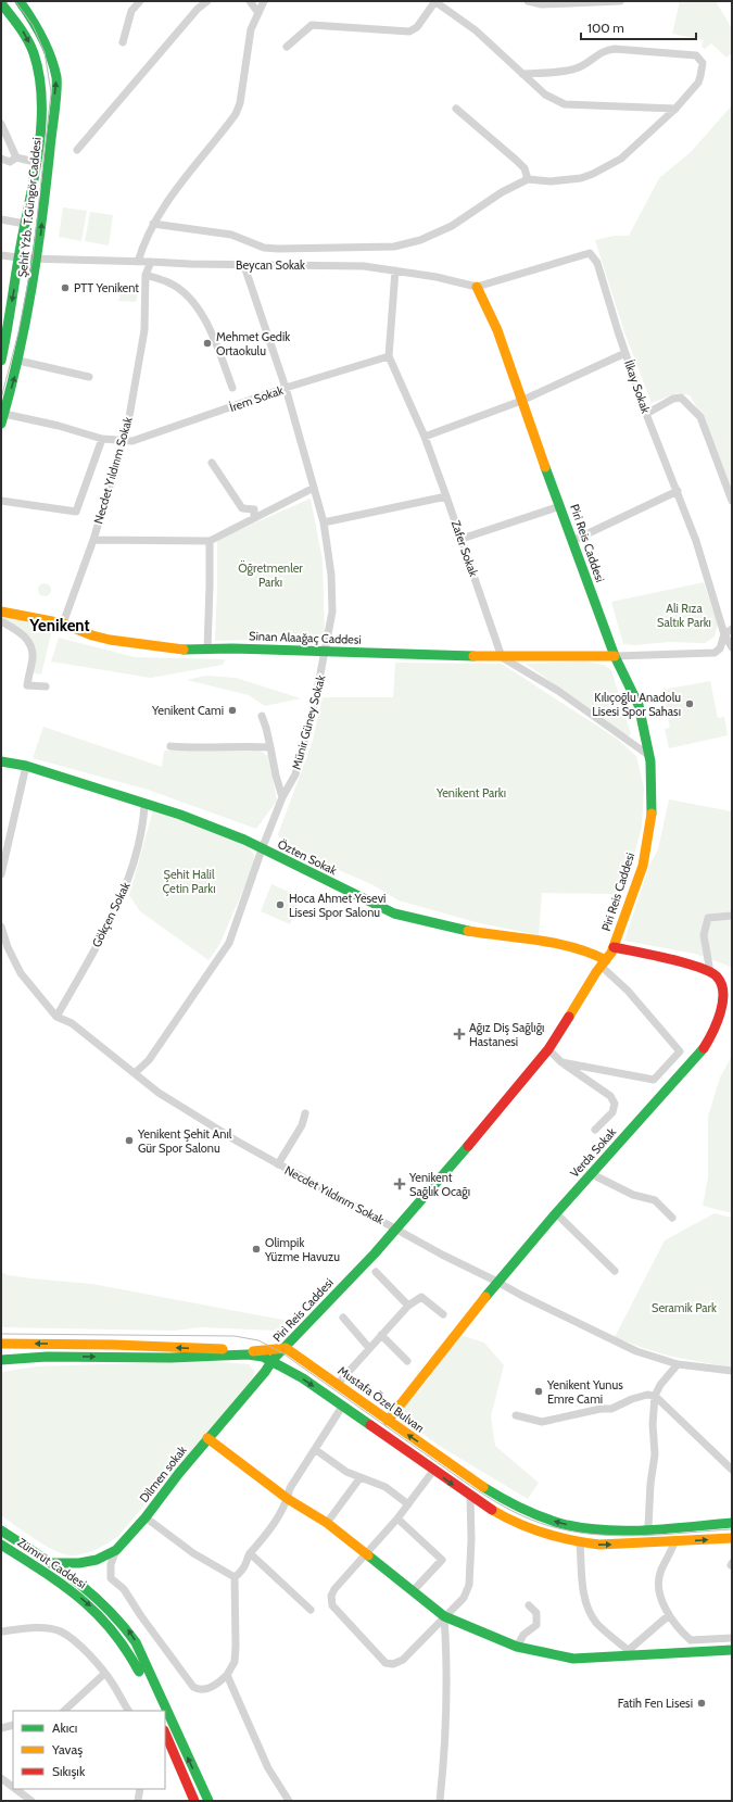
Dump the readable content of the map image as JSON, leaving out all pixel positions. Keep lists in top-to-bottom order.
{
  "streets": {
    "main road": [
      "Şehit Yzb. T.Güngör Caddesi",
      "Piri Reis Caddesi",
      "Sinan Alaağaç Caddesi",
      "Özten Sokak",
      "Verda Sokak",
      "Mustafa Özel Bulvarı",
      "Dilmen sokak",
      "Zümrüt Caddesi"
    ],
    "street": [
      "Beycan Sokak",
      "İlkay Sokak",
      "İrem Sokak",
      "Necdet Yıldırım Sokak",
      "Zafer Sokak",
      "Münir Güney Sokak",
      "Gökçen Sokak"
    ]
  },
  "crossings": [
    ["Şehit Yzb. T.Güngör Caddesi", "Beycan Sokak"],
    ["Şehit Yzb. T.Güngör Caddesi", "İrem Sokak"],
    ["Beycan Sokak", "İlkay Sokak"],
    ["Beycan Sokak", "Necdet Yıldırım Sokak"],
    ["Beycan Sokak", "Piri Reis Caddesi"],
    ["Beycan Sokak", "Zafer Sokak"],
    ["Beycan Sokak", "Münir Güney Sokak"],
    ["İlkay Sokak", "Piri Reis Caddesi"],
    ["İrem Sokak", "Necdet Yıldırım Sokak"],
    ["İrem Sokak", "Zafer Sokak"],
    ["İrem Sokak", "Münir Güney Sokak"],
    ["Necdet Yıldırım Sokak", "Piri Reis Caddesi"],
    ["Necdet Yıldırım Sokak", "Sinan Alaağaç Caddesi"],
    ["Necdet Yıldırım Sokak", "Münir Güney Sokak"],
    ["Necdet Yıldırım Sokak", "Gökçen Sokak"],
    ["Necdet Yıldırım Sokak", "Verda Sokak"],
    ["Piri Reis Caddesi", "Sinan Alaağaç Caddesi"],
    ["Piri Reis Caddesi", "Özten Sokak"],
    ["Piri Reis Caddesi", "Mustafa Özel Bulvarı"],
    ["Piri Reis Caddesi", "Dilmen sokak"],
    ["Zafer Sokak", "Sinan Alaağaç Caddesi"],
    ["Sinan Alaağaç Caddesi", "Münir Güney Sokak"],
    ["Münir Güney Sokak", "Özten Sokak"],
    ["Özten Sokak", "Gökçen Sokak"],
    ["Verda Sokak", "Mustafa Özel Bulvarı"]
  ],
  "districts": ["Yenikent"],
  "parks": [
    "Öğretmenler Parkı",
    "Ali Rıza Saltık Parkı",
    "Yenikent Parkı",
    "Şehit Halil Çetin Parkı",
    "Seramik Park"
  ],
  "places": {
    "other": [
      "PTT Yenikent",
      "Mehmet Gedik Ortaokulu",
      "Kılıçoğlu Anadolu Lisesi Spor Sahası",
      "Yenikent Cami",
      "Hoca Ahmet Yesevi Lisesi Spor Salonu",
      "Yenikent Şehit Anıl Gür Spor Salonu",
      "Olimpik Yüzme Havuzu",
      "Yenikent Yunus Emre Cami",
      "Fatih Fen Lisesi"
    ],
    "health": ["Ağız Diş Sağlığı Hastanesi", "Yenikent Sağlık Ocağı"]
  },
  "legend": ["Akıcı", "Yavaş", "Sıkışık"],
  "scale_bar": "100 m"
}
